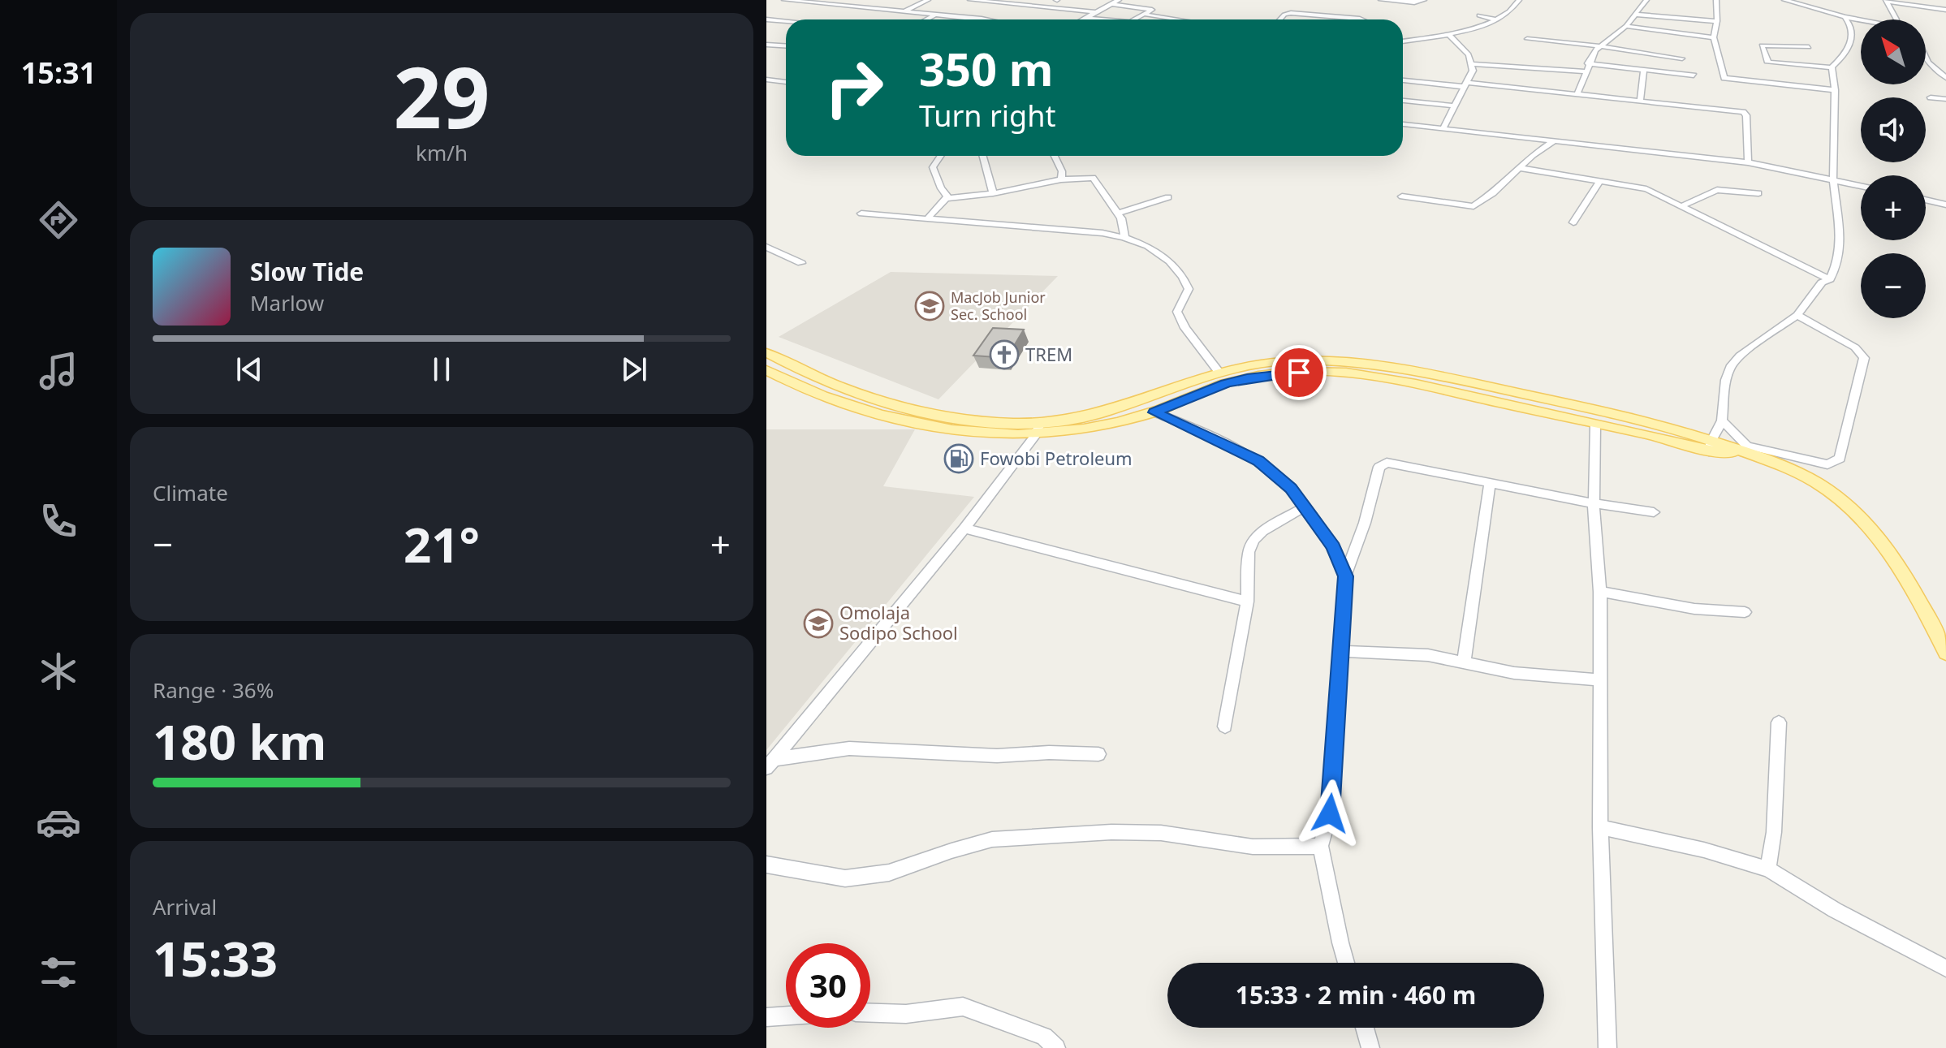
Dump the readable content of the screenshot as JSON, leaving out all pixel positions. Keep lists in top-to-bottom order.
{
  "places": {
    "school or university": ["MacJob Junior Sec. School", "Omolaja Sodipo School"],
    "church": ["TREM"],
    "fuel station": ["Fowobi Petroleum"]
  },
  "north": "top left",
  "page": {
    "tabs": "15:31",
    "tile": [
      ["29", "km/h"],
      "Climate",
      ["Range · 36%", "180 km"],
      ["Arrival", "15:33"]
    ],
    "map_buttons": ["+", "−"],
    "turn": ["350 m", "Turn right"],
    "song": ["Slow Tide", "Marlow"],
    "heat": ["−", "21°", "+"],
    "limit": "30",
    "trip": "15:33 · 2 min · 460 m"
  }
}
